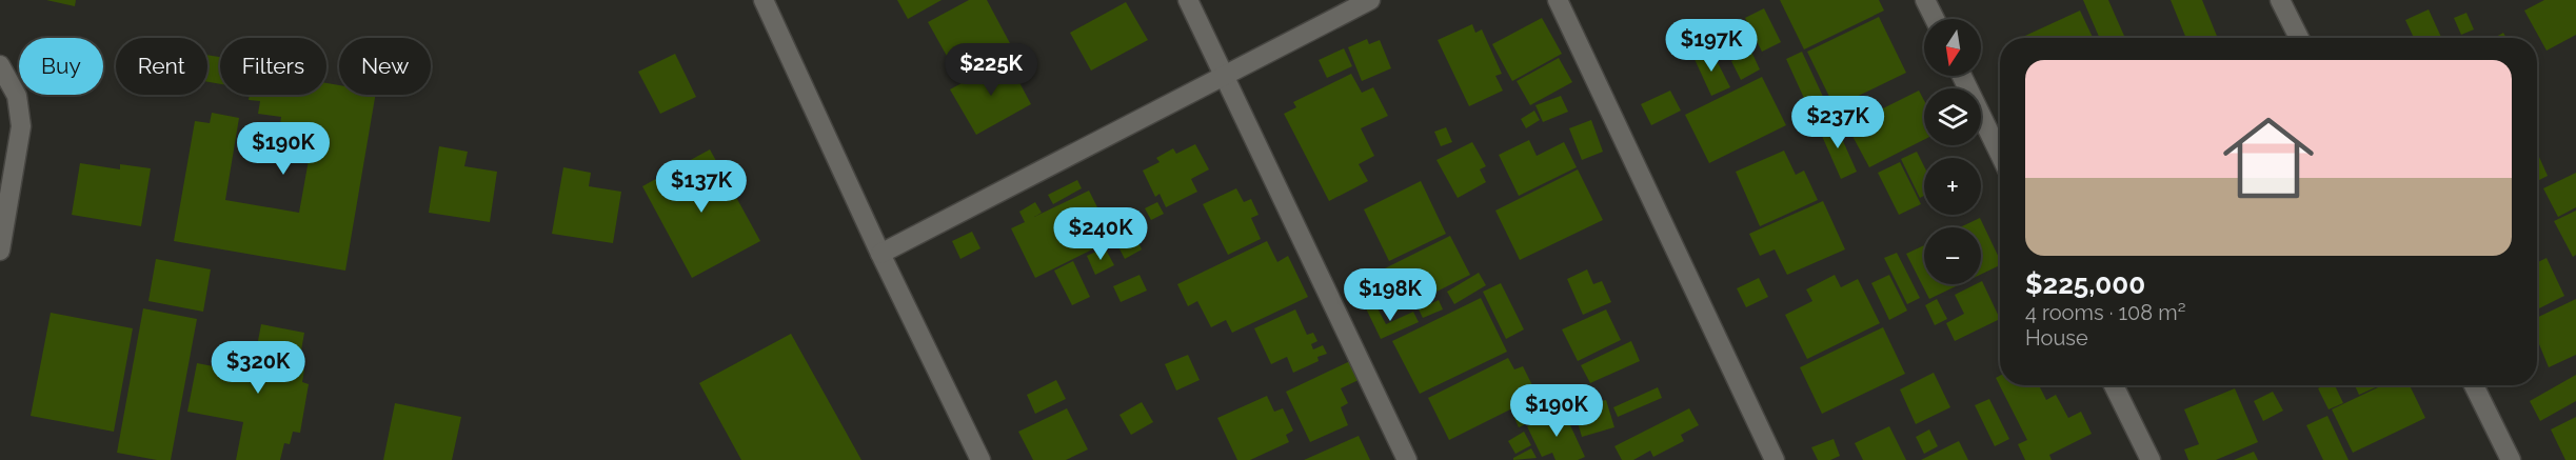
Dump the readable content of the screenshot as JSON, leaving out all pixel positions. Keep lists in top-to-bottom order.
{
  "north": "bottom",
  "page": {
    "map_buttons": ["+", "−"],
    "price": [
      "$197K",
      "$225K",
      "$237K",
      "$190K",
      "$137K",
      "$240K",
      "$198K",
      "$320K",
      "$190K"
    ],
    "chip": [
      "Buy",
      "Rent",
      "Filters",
      "New"
    ],
    "list": [
      {
        "name": "$225,000",
        "note": "4 rooms · 108 m² · House"
      }
    ]
  }
}
